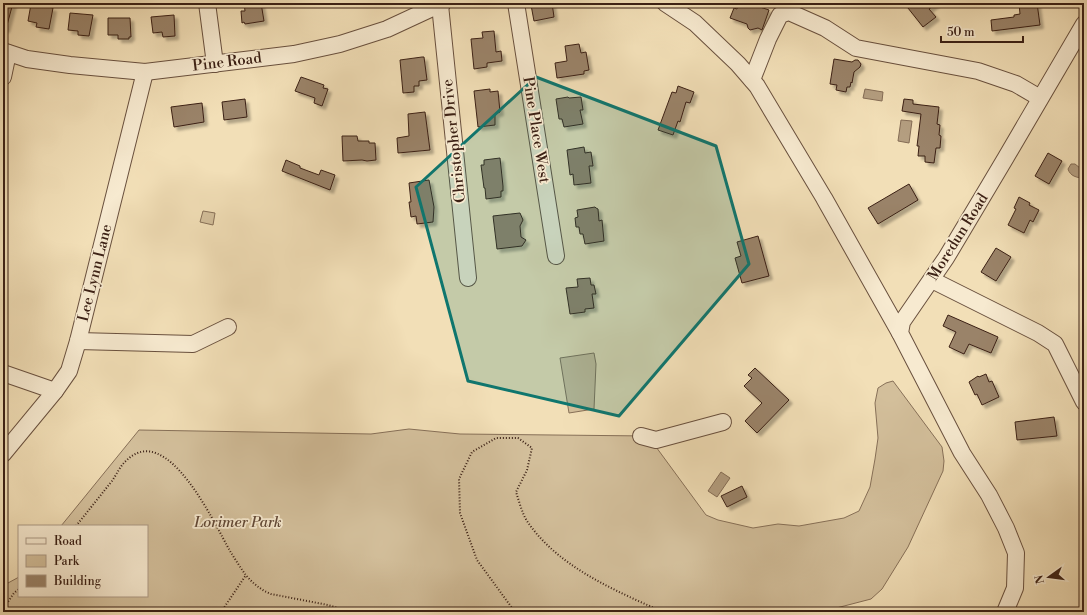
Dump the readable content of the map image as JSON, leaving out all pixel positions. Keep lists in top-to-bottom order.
{
  "streets": {
    "street": [
      "Pine Road",
      "Pine Place West",
      "Christopher Drive",
      "Moredun Road",
      "Lee Lynn Lane"
    ]
  },
  "crossings": [
    ["Pine Road", "Christopher Drive"],
    ["Pine Road", "Lee Lynn Lane"]
  ],
  "parks": ["Lorimer Park"],
  "legend": ["Road", "Park", "Building"],
  "scale_bar": "50 m",
  "north": "left"
}
